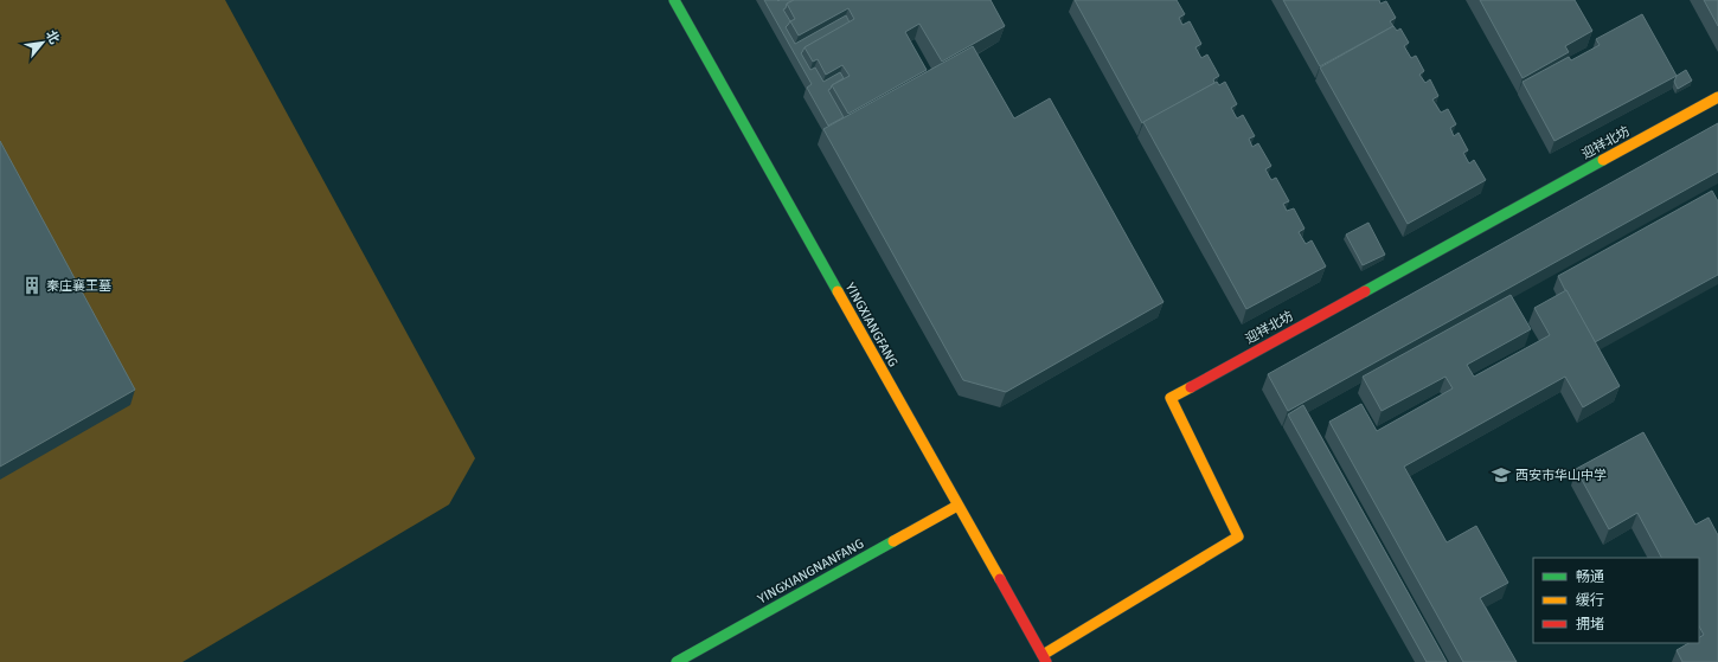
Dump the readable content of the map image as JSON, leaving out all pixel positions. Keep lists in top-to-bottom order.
{
  "streets": {
    "street": ["迎祥北坊", "YINGXIANGFANG", "YINGXIANGNANFANG"]
  },
  "crossings": [
    ["迎祥北坊", "YINGXIANGFANG"],
    ["YINGXIANGFANG", "YINGXIANGNANFANG"]
  ],
  "places": {
    "building": ["秦庄襄王墓"],
    "school or university": ["西安市华山中学"]
  },
  "legend": ["畅通", "缓行", "拥堵"],
  "north": "top right"
}
